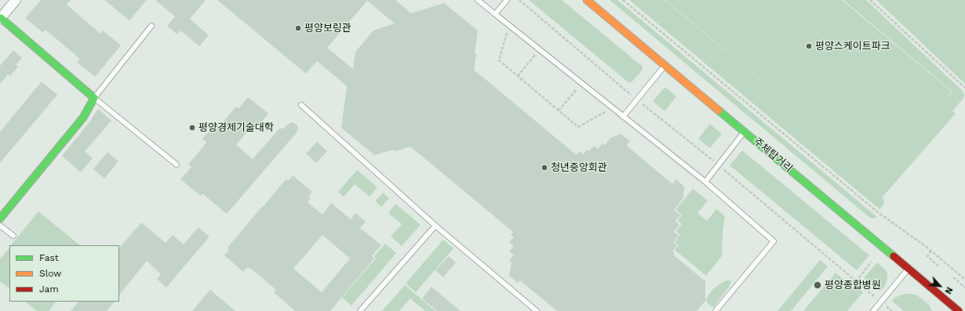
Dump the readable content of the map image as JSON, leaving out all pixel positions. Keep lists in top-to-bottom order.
{
  "streets": {
    "main road": ["주체탑거리"]
  },
  "places": [
    "평양보링관",
    "평양스케이트파크",
    "평양경제기술대학",
    "청년중앙회관",
    "평양종합병원"
  ],
  "legend": ["Fast", "Slow", "Jam"],
  "north": "bottom right"
}
